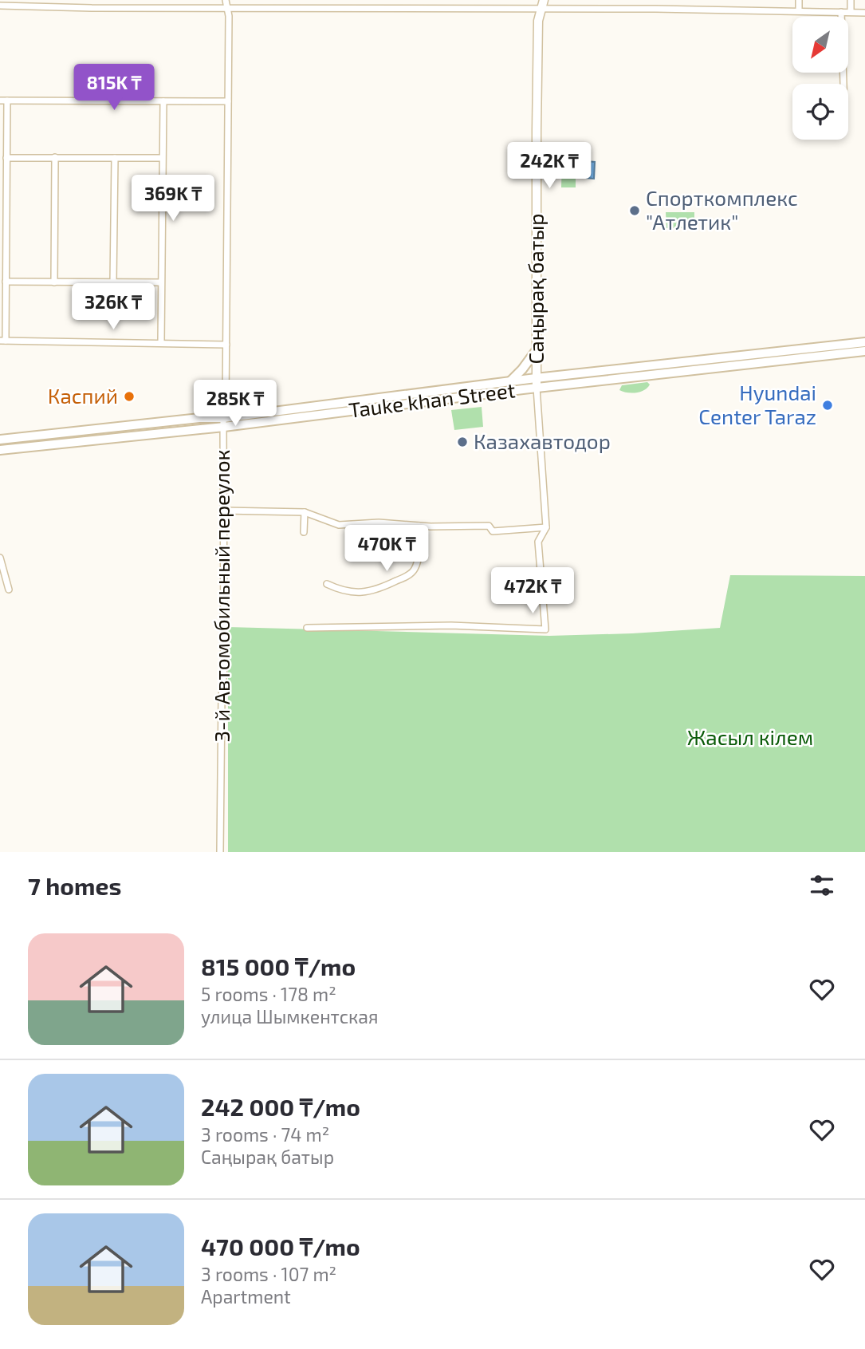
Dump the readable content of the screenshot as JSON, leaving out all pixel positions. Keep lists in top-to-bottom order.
{
  "streets": {
    "main road": ["Tauke khan Street"],
    "street": ["Саңырақ батыр", "3-й Автомобильный переулок"]
  },
  "crossings": [
    ["Саңырақ батыр", "Tauke khan Street"],
    ["Tauke khan Street", "3-й Автомобильный переулок"]
  ],
  "parks": ["Жасыл кілем"],
  "places": [
    "Спорткомплекс \"Атлетик\"",
    "Каспий",
    "Hyundai Center Taraz",
    "Казахавтодор"
  ],
  "north": "bottom left",
  "page": {
    "price": [
      "815K ₸",
      "242K ₸",
      "369K ₸",
      "326K ₸",
      "285K ₸",
      "470K ₸",
      "472K ₸"
    ],
    "heading": "7 homes",
    "list": [
      {
        "name": "815 000 ₸/mo",
        "note": "5 rooms · 178 m² · улица Шымкентская"
      },
      {
        "name": "242 000 ₸/mo",
        "note": "3 rooms · 74 m² · Саңырақ батыр"
      },
      {
        "name": "470 000 ₸/mo",
        "note": "3 rooms · 107 m² · Apartment"
      }
    ]
  }
}
